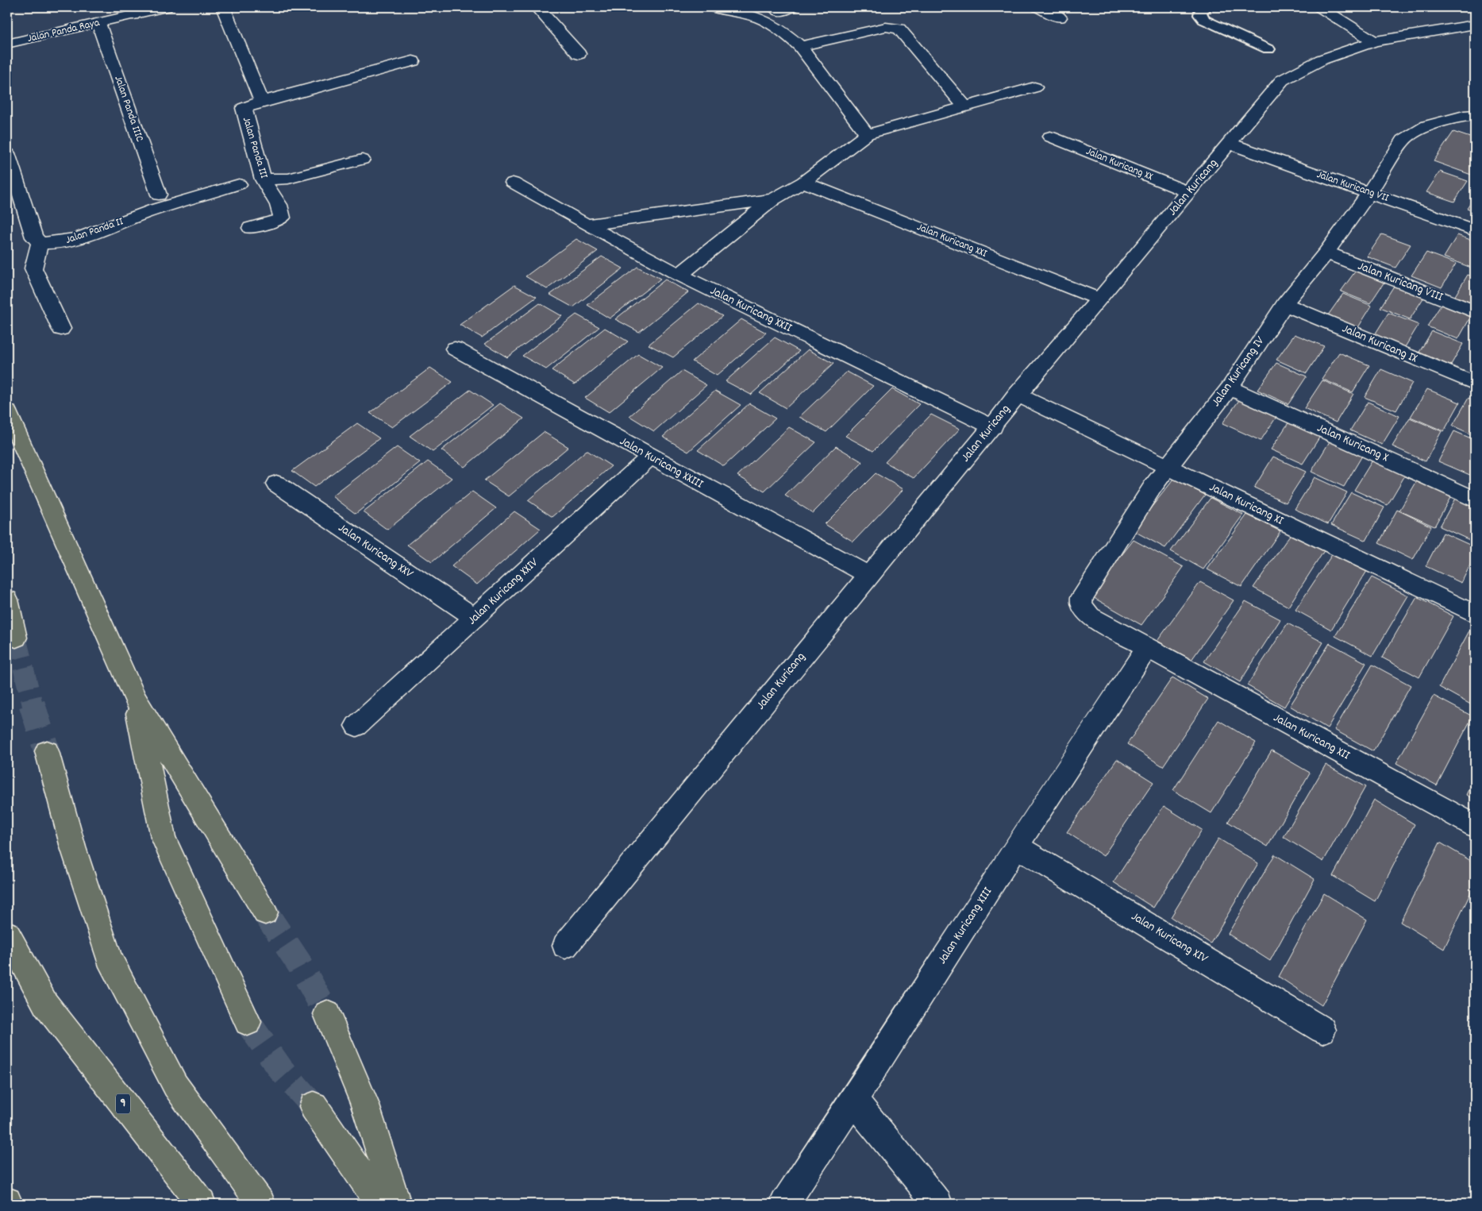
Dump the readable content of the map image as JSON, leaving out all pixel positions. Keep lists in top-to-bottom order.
{
  "streets": {
    "highway": ["9"],
    "street": [
      "Jalan Panda Raya",
      "Jalan Panda IIIC",
      "Jalan Panda III",
      "Jalan Kuricang XX",
      "Jalan Kuricang VII",
      "Jalan Kuricang",
      "Jalan Panda II",
      "Jalan Kuricang XXI",
      "Jalan Kuricang VIII",
      "Jalan Kuricang XXII",
      "Jalan Kuricang IX",
      "Jalan Kuricang IV",
      "Jalan Kuricang X",
      "Jalan Kuricang XXIII",
      "Jalan Kuricang XI",
      "Jalan Kuricang XXV",
      "Jalan Kuricang XXIV",
      "Jalan Kuricang XII",
      "Jalan Kuricang XIII",
      "Jalan Kuricang XIV"
    ]
  },
  "crossings": [
    ["Jalan Panda Raya", "Jalan Panda IIIC"],
    ["Jalan Kuricang XX", "Jalan Kuricang"],
    ["Jalan Kuricang VII", "Jalan Kuricang"],
    ["Jalan Kuricang VII", "Jalan Kuricang IV"],
    ["Jalan Kuricang", "Jalan Kuricang XXI"],
    ["Jalan Kuricang", "Jalan Kuricang XXII"],
    ["Jalan Kuricang", "Jalan Kuricang XXIII"],
    ["Jalan Kuricang", "Jalan Kuricang XI"],
    ["Jalan Kuricang VIII", "Jalan Kuricang IV"],
    ["Jalan Kuricang IX", "Jalan Kuricang IV"],
    ["Jalan Kuricang IV", "Jalan Kuricang X"],
    ["Jalan Kuricang IV", "Jalan Kuricang XI"],
    ["Jalan Kuricang IV", "Jalan Kuricang XII"],
    ["Jalan Kuricang IV", "Jalan Kuricang XIII"],
    ["Jalan Kuricang XXIII", "Jalan Kuricang XXIV"],
    ["Jalan Kuricang XXV", "Jalan Kuricang XXIV"],
    ["Jalan Kuricang XII", "Jalan Kuricang XIII"],
    ["Jalan Kuricang XIII", "Jalan Kuricang XIV"]
  ]
}
